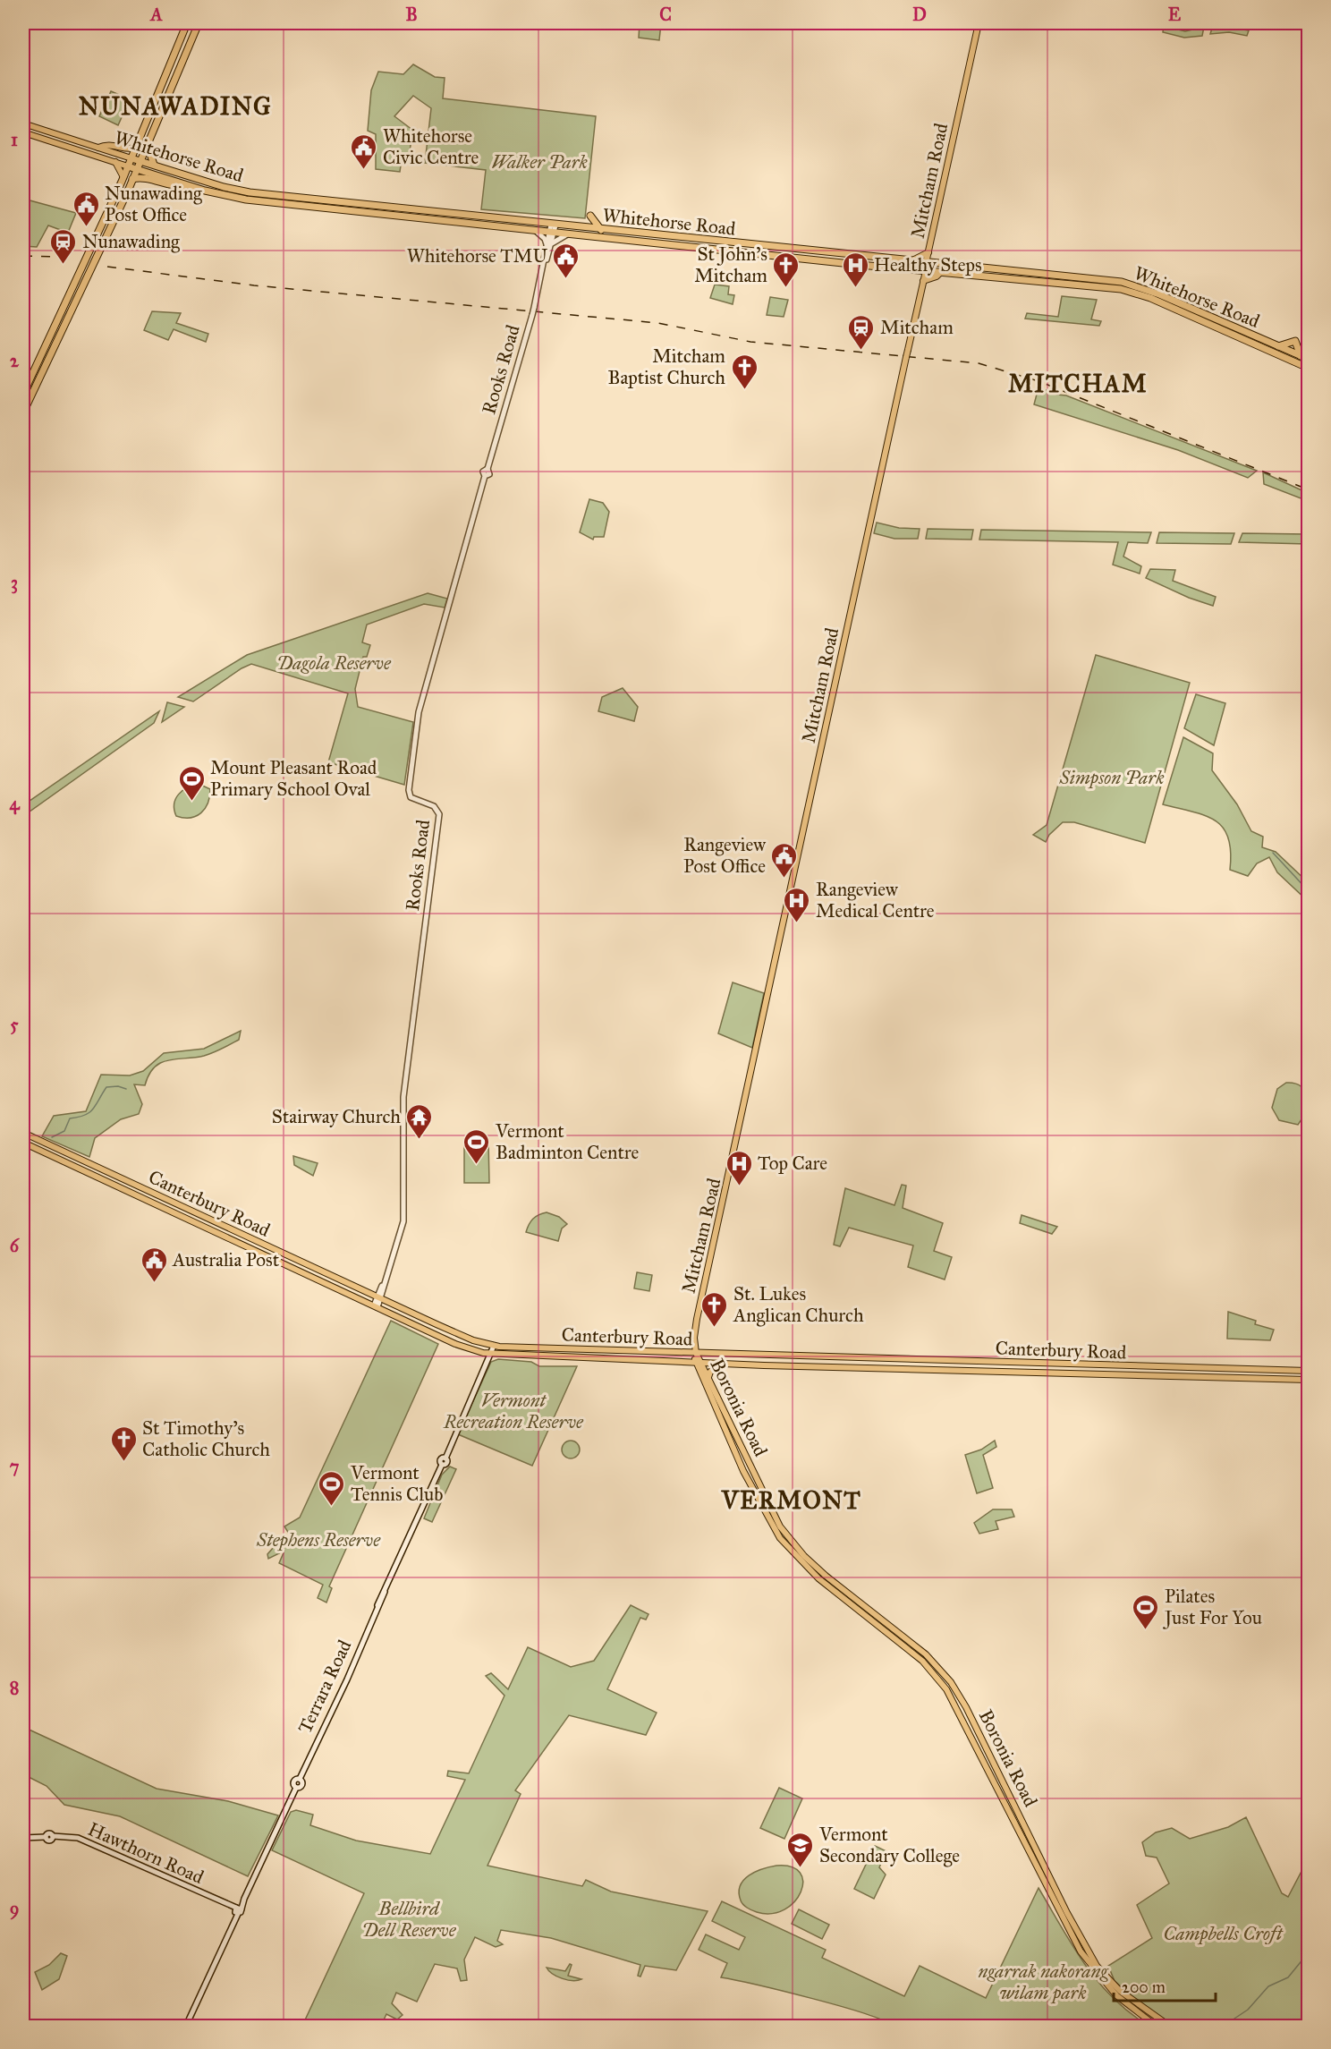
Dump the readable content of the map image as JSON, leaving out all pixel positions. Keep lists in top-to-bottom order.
{
  "streets": {
    "highway": ["Whitehorse Road", "Mitcham Road"],
    "main road": ["Canterbury Road", "Boronia Road"],
    "street": ["Rooks Road", "Terrara Road", "Hawthorn Road"]
  },
  "crossings": [
    ["Whitehorse Road", "Mitcham Road"],
    ["Whitehorse Road", "Rooks Road"],
    ["Mitcham Road", "Canterbury Road"],
    ["Mitcham Road", "Boronia Road"],
    ["Rooks Road", "Canterbury Road"],
    ["Canterbury Road", "Boronia Road"],
    ["Terrara Road", "Hawthorn Road"]
  ],
  "districts": ["NUNAWADING", "MITCHAM", "VERMONT"],
  "parks": [
    "Walker Park",
    "Dagola Reserve",
    "Simpson Park",
    "Vermont Recreation Reserve",
    "Stephens Reserve",
    "Bellbird Dell Reserve",
    "Campbells Croft",
    "ngarrak nakorang wilam park"
  ],
  "places": {
    "public building": [
      "Whitehorse Civic Centre",
      "Nunawading Post Office",
      "Whitehorse TMU",
      "Rangeview Post Office",
      "Australia Post"
    ],
    "station": ["Nunawading", "Mitcham"],
    "church": [
      "St John's Mitcham",
      "Mitcham Baptist Church",
      "St. Lukes Anglican Church",
      "St Timothy's Catholic Church"
    ],
    "hospital": ["Healthy Steps", "Rangeview Medical Centre", "Top Care"],
    "sports": [
      "Mount Pleasant Road Primary School Oval",
      "Vermont Badminton Centre",
      "Vermont Tennis Club",
      "Pilates Just For You"
    ],
    "temple": ["Stairway Church"],
    "school or university": ["Vermont Secondary College"]
  },
  "scale_bar": "200 m",
  "grid": {
    "columns": [
      "A",
      "B",
      "C",
      "D",
      "E"
    ],
    "rows": [
      "1",
      "2",
      "3",
      "4",
      "5",
      "6",
      "7",
      "8",
      "9"
    ]
  }
}
